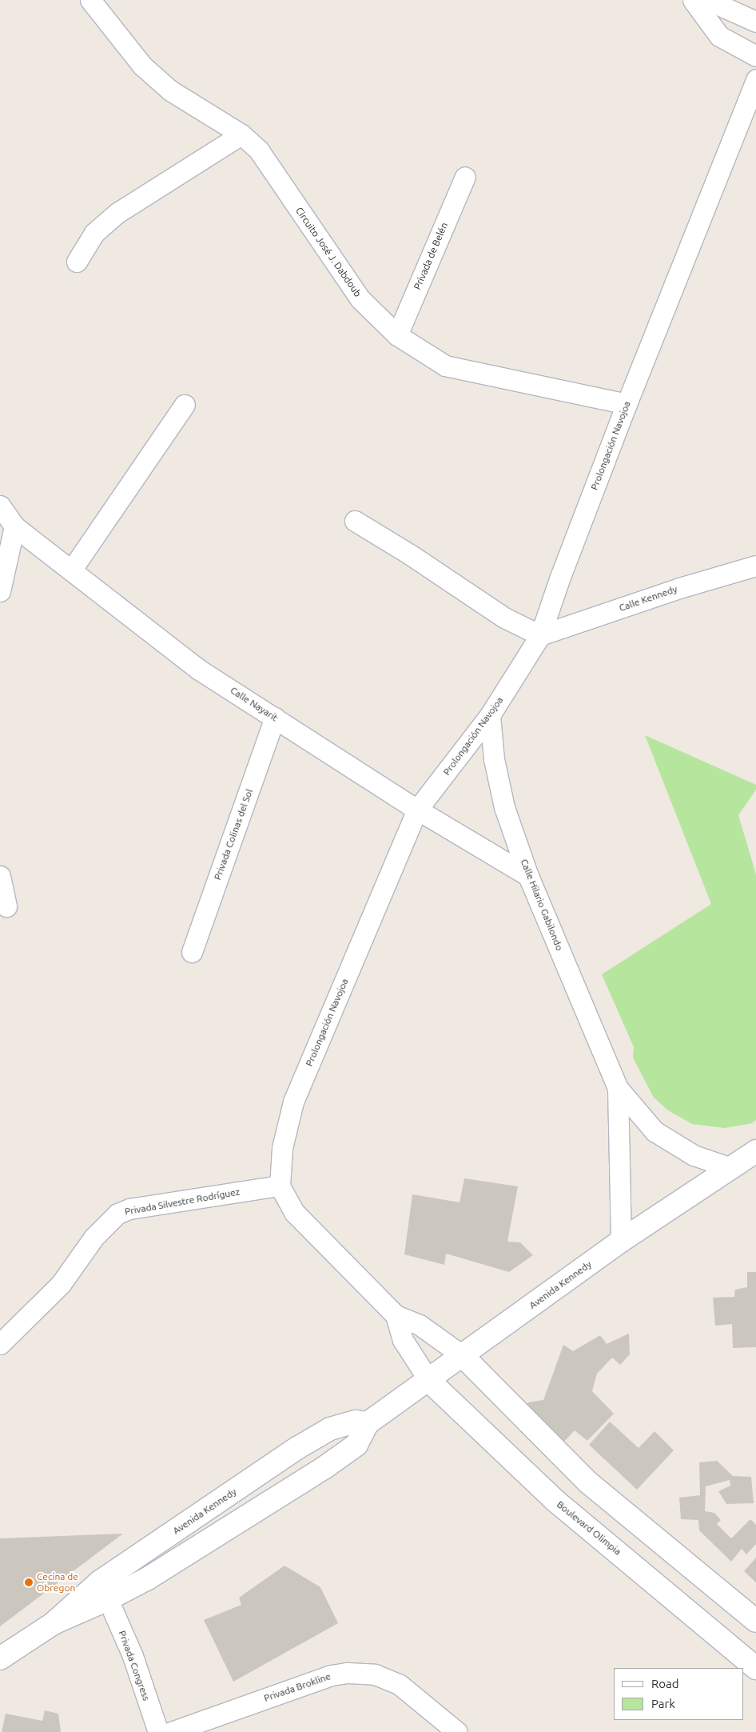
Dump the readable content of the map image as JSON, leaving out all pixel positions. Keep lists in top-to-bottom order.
{
  "streets": {
    "street": [
      "Circuito José J. Dabdoub",
      "Privada de Belén",
      "Prolongación Navojoa",
      "Calle Kennedy",
      "Calle Nayarit",
      "Privada Colinas del Sol",
      "Calle Hilario Gabilondo",
      "Privada Silvestre Rodríguez",
      "Avenida Kennedy",
      "Boulevard Olimpia",
      "Privada Congress",
      "Privada Brokline"
    ]
  },
  "crossings": [
    ["Circuito José J. Dabdoub", "Privada de Belén"],
    ["Circuito José J. Dabdoub", "Prolongación Navojoa"],
    ["Prolongación Navojoa", "Calle Kennedy"],
    ["Prolongación Navojoa", "Calle Nayarit"],
    ["Prolongación Navojoa", "Calle Hilario Gabilondo"],
    ["Prolongación Navojoa", "Privada Silvestre Rodríguez"],
    ["Calle Nayarit", "Privada Colinas del Sol"],
    ["Calle Nayarit", "Calle Hilario Gabilondo"],
    ["Calle Hilario Gabilondo", "Avenida Kennedy"],
    ["Avenida Kennedy", "Boulevard Olimpia"],
    ["Avenida Kennedy", "Privada Congress"]
  ],
  "places": ["Cecina de Obregon"],
  "legend": ["Road", "Park"]
}
